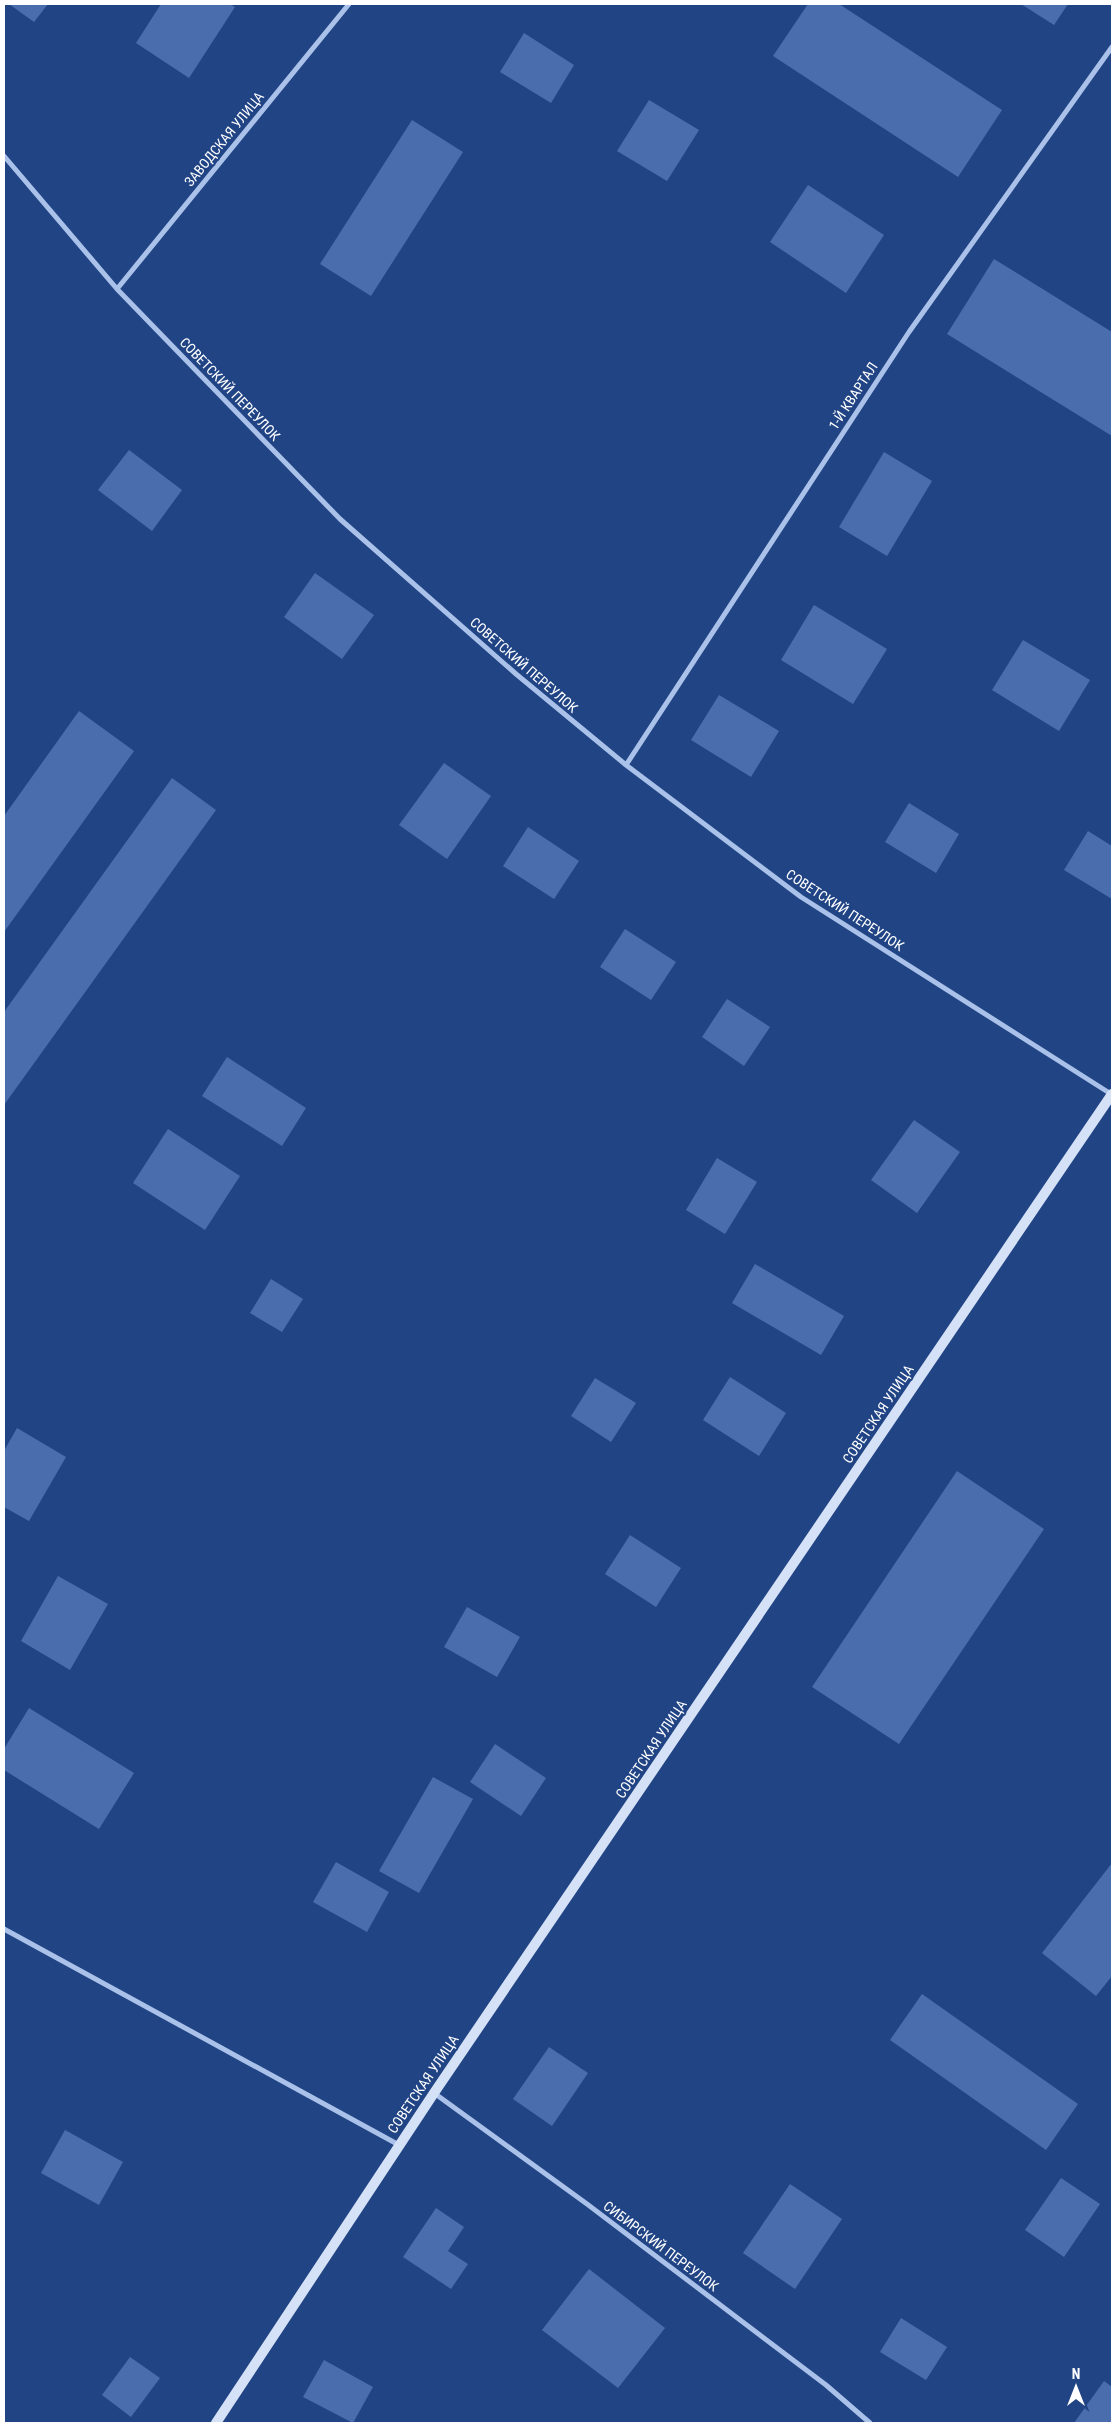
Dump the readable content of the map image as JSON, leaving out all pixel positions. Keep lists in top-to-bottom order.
{
  "streets": {
    "main road": ["СОВЕТСКАЯ УЛИЦА"],
    "street": [
      "ЗАВОДСКАЯ УЛИЦА",
      "СОВЕТСКИЙ ПЕРЕУЛОК",
      "1-Й КВАРТАЛ",
      "СИБИРСКИЙ ПЕРЕУЛОК"
    ]
  },
  "crossings": [
    ["ЗАВОДСКАЯ УЛИЦА", "СОВЕТСКИЙ ПЕРЕУЛОК"],
    ["СОВЕТСКИЙ ПЕРЕУЛОК", "1-Й КВАРТАЛ"],
    ["СОВЕТСКИЙ ПЕРЕУЛОК", "СОВЕТСКАЯ УЛИЦА"],
    ["СОВЕТСКАЯ УЛИЦА", "СИБИРСКИЙ ПЕРЕУЛОК"]
  ],
  "north": "top"
}
